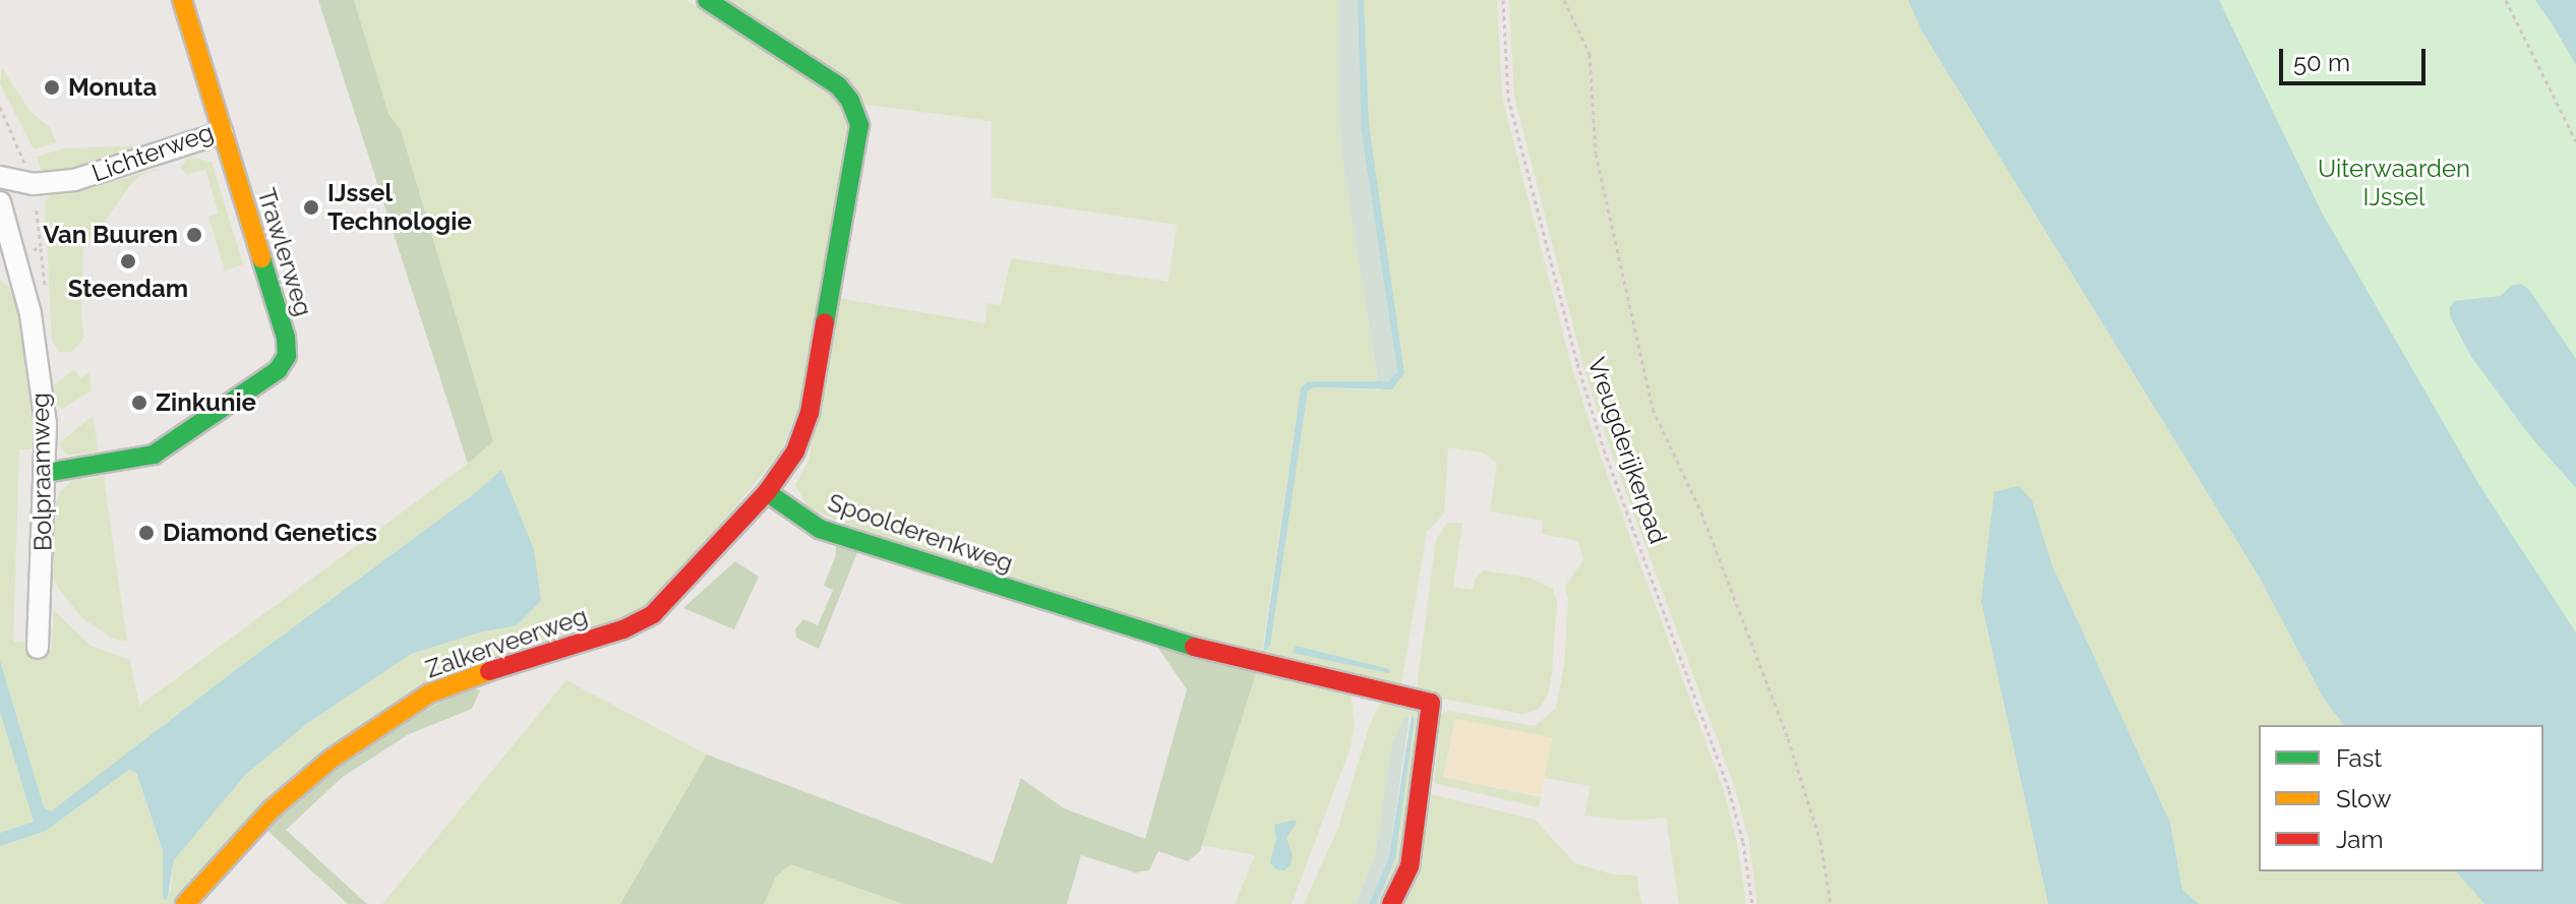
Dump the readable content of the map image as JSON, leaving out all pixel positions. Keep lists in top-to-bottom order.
{
  "streets": {
    "street": [
      "Lichterweg",
      "Trawlerweg",
      "Bolpraamweg",
      "Spoolderenkweg",
      "Zalkerveerweg"
    ],
    "path": ["Vreugderijkerpad"]
  },
  "crossings": [
    ["Lichterweg", "Trawlerweg"],
    ["Trawlerweg", "Bolpraamweg"],
    ["Spoolderenkweg", "Zalkerveerweg"]
  ],
  "parks": ["Uiterwaarden IJssel"],
  "places": [
    "Monuta",
    "IJssel Technologie",
    "Van Buuren",
    "Steendam",
    "Zinkunie",
    "Diamond Genetics"
  ],
  "legend": ["Fast", "Slow", "Jam"],
  "scale_bar": "50 m"
}
